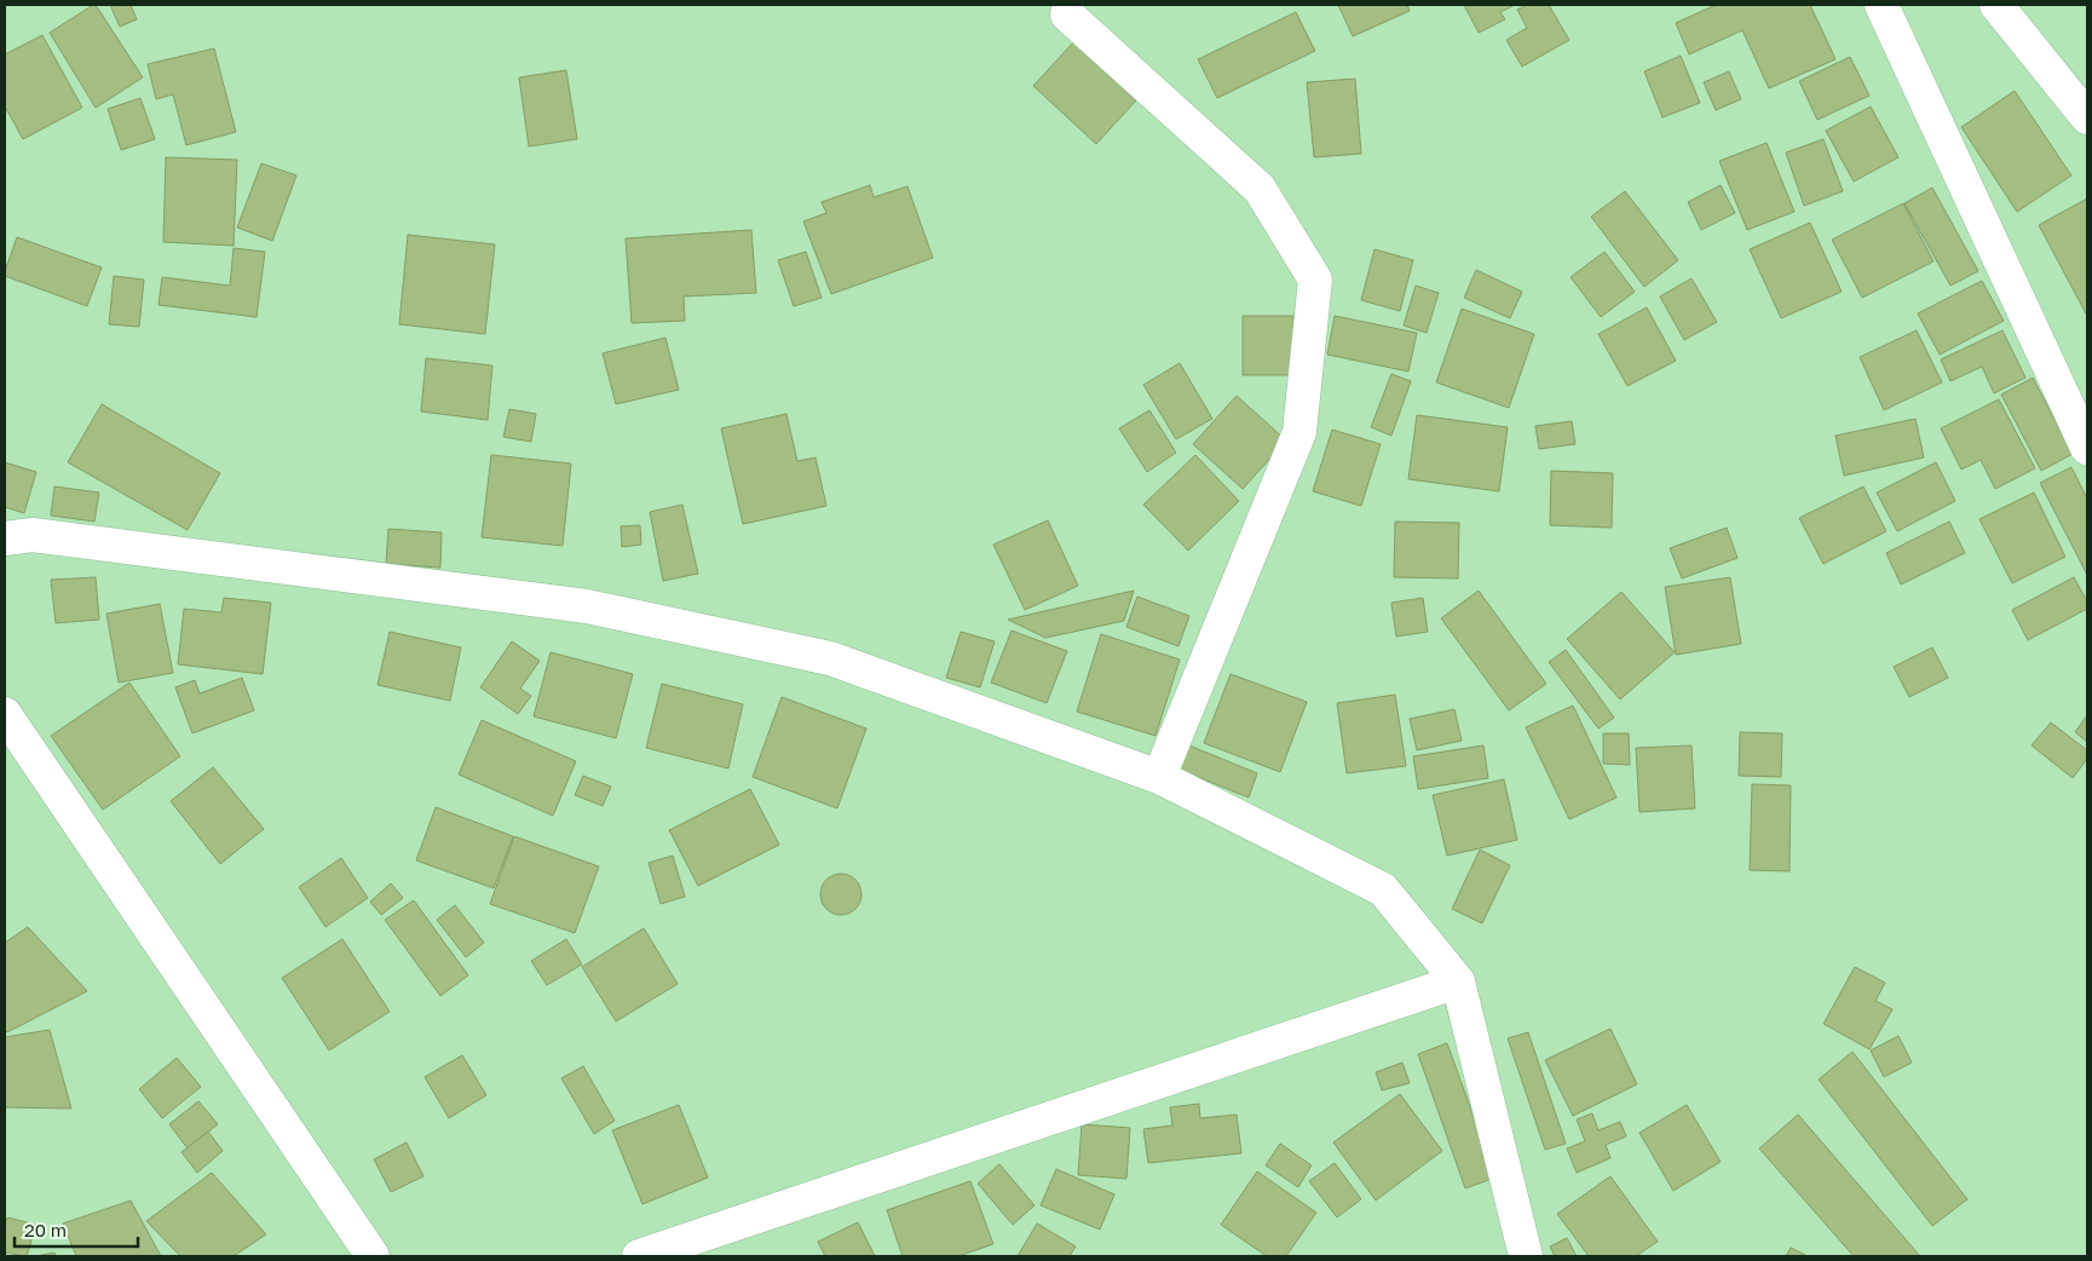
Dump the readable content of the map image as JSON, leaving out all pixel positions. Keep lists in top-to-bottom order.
{
  "scale_bar": "20 m"
}
